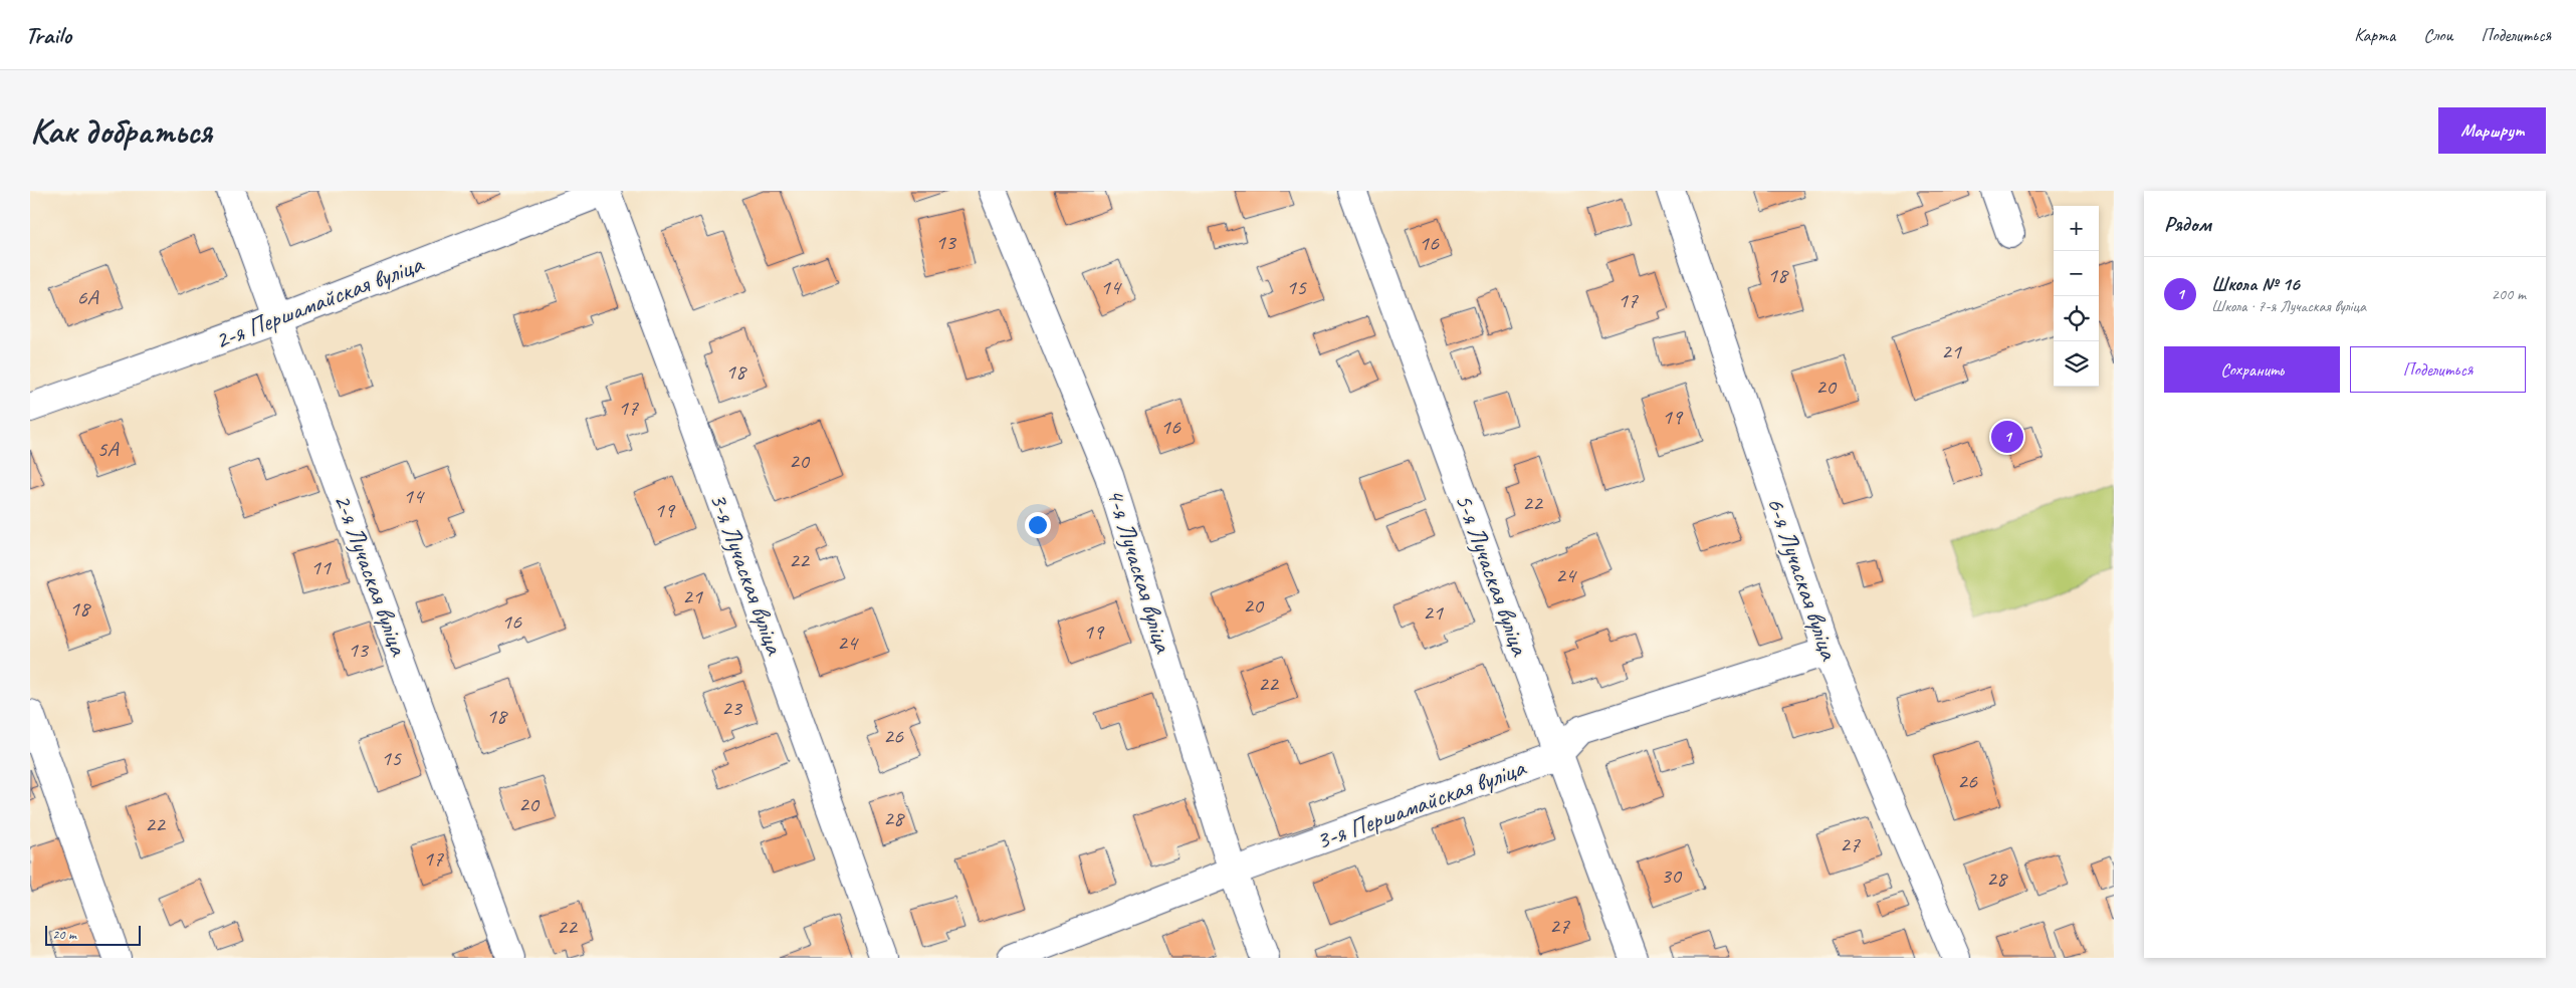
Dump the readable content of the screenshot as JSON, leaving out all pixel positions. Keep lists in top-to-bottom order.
{
  "streets": {
    "street": [
      "2-я Першамайская вуліца",
      "4-я Лучаская вуліца",
      "3-я Лучаская вуліца",
      "2-я Лучаская вуліца",
      "5-я Лучаская вуліца",
      "6-я Лучаская вуліца",
      "3-я Першамайская вуліца"
    ]
  },
  "crossings": [
    ["2-я Першамайская вуліца", "3-я Лучаская вуліца"],
    ["2-я Першамайская вуліца", "2-я Лучаская вуліца"],
    ["4-я Лучаская вуліца", "3-я Першамайская вуліца"],
    ["5-я Лучаская вуліца", "3-я Першамайская вуліца"],
    ["6-я Лучаская вуліца", "3-я Першамайская вуліца"]
  ],
  "house_numbers": [
    "13",
    "16",
    "18",
    "14",
    "15",
    "6А",
    "17",
    "21",
    "18",
    "20",
    "17",
    "19",
    "16",
    "5А",
    "20",
    "14",
    "22",
    "19",
    "22",
    "11",
    "24",
    "21",
    "20",
    "18",
    "21",
    "16",
    "19",
    "24",
    "13",
    "22",
    "23",
    "18",
    "26",
    "15",
    "26",
    "20",
    "28",
    "22",
    "27",
    "17",
    "30",
    "28",
    "27",
    "22"
  ],
  "scale_bar": "20 m",
  "page": {
    "header": "Trailo",
    "nav": ["Карта", "Слои", "Поделиться"],
    "buttons": [
      "Маршрут",
      ["Сохранить", "Поделиться"]
    ],
    "title": "Как добраться",
    "heading": "Рядом",
    "map_buttons": ["+", "−"],
    "list": [
      {
        "mark": "1",
        "name": "Школа № 16",
        "note": "Школа · 7-я Лучаская вуліца",
        "value": "200 m"
      }
    ],
    "pins": "1",
    "scale": "20 m"
  }
}
